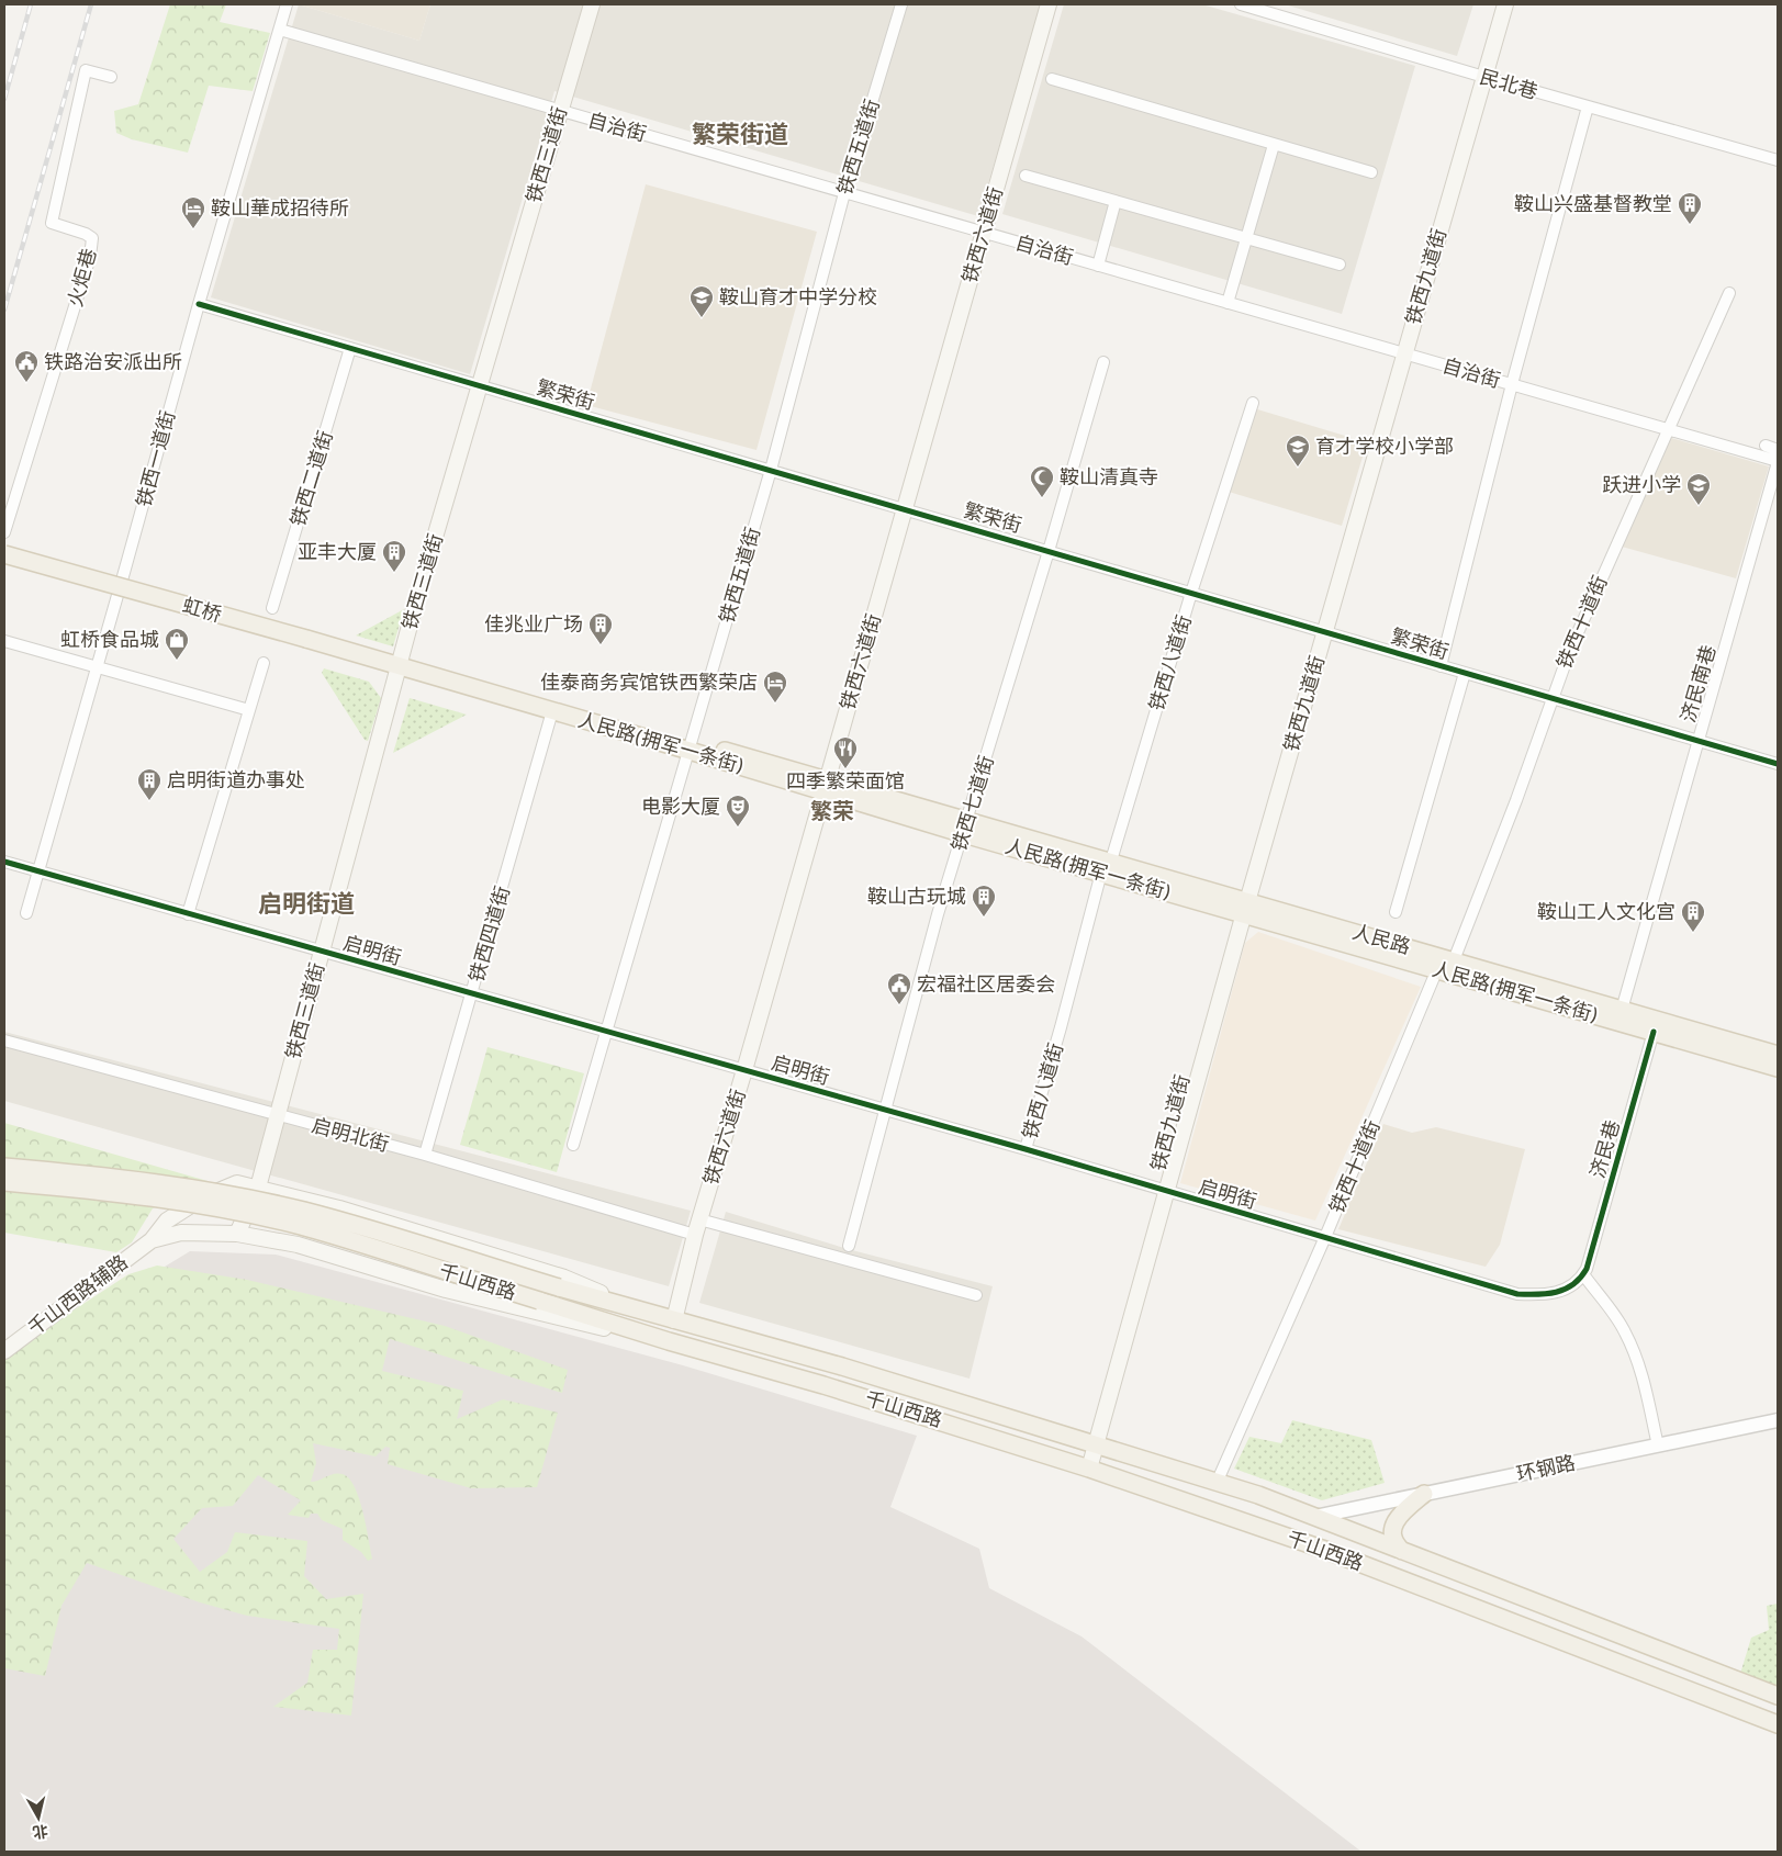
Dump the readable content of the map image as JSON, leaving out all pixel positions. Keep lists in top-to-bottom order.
{
  "streets": {
    "main road": [
      "铁西三道街",
      "铁西六道街",
      "铁西九道街",
      "虹桥",
      "人民路(拥军一条街)",
      "人民路",
      "千山西路",
      "千山西路辅路"
    ],
    "street": [
      "民北巷",
      "自治街",
      "铁西五道街",
      "火炬巷",
      "繁荣街",
      "铁西一道街",
      "铁西二道街",
      "铁西十道街",
      "铁西八道街",
      "济民南巷",
      "铁西七道街",
      "铁西四道街",
      "启明街",
      "启明北街",
      "济民巷",
      "环钢路"
    ]
  },
  "crossings": [
    ["民北巷", "铁西九道街"],
    ["自治街", "铁西五道街"],
    ["自治街", "铁西三道街"],
    ["自治街", "铁西六道街"],
    ["自治街", "铁西九道街"],
    ["自治街", "铁西一道街"],
    ["自治街", "铁西十道街"],
    ["自治街", "济民南巷"],
    ["铁西五道街", "繁荣街"],
    ["铁西五道街", "人民路(拥军一条街)"],
    ["铁西五道街", "启明街"],
    ["铁西三道街", "繁荣街"],
    ["铁西三道街", "虹桥"],
    ["铁西三道街", "人民路(拥军一条街)"],
    ["铁西三道街", "启明街"],
    ["铁西三道街", "启明北街"],
    ["铁西六道街", "繁荣街"],
    ["铁西六道街", "人民路(拥军一条街)"],
    ["铁西六道街", "启明街"],
    ["铁西六道街", "启明北街"],
    ["铁西六道街", "千山西路"],
    ["铁西九道街", "繁荣街"],
    ["铁西九道街", "人民路(拥军一条街)"],
    ["铁西九道街", "人民路"],
    ["铁西九道街", "启明街"],
    ["铁西九道街", "千山西路"],
    ["繁荣街", "铁西一道街"],
    ["繁荣街", "铁西二道街"],
    ["繁荣街", "铁西十道街"],
    ["繁荣街", "铁西八道街"],
    ["繁荣街", "济民南巷"],
    ["繁荣街", "铁西七道街"],
    ["铁西一道街", "启明街"],
    ["虹桥", "人民路(拥军一条街)"],
    ["铁西十道街", "人民路(拥军一条街)"],
    ["铁西十道街", "人民路"],
    ["铁西十道街", "启明街"],
    ["铁西十道街", "千山西路"],
    ["铁西八道街", "人民路(拥军一条街)"],
    ["铁西八道街", "启明街"],
    ["济民南巷", "人民路"],
    ["人民路(拥军一条街)", "铁西七道街"],
    ["人民路(拥军一条街)", "铁西四道街"],
    ["人民路(拥军一条街)", "人民路"],
    ["人民路(拥军一条街)", "济民巷"],
    ["铁西七道街", "启明街"],
    ["铁西四道街", "启明街"],
    ["铁西四道街", "启明北街"],
    ["启明街", "济民巷"],
    ["千山西路", "环钢路"]
  ],
  "districts": ["繁荣街道", "繁荣", "启明街道"],
  "places": {
    "building": [
      "鞍山兴盛基督教堂",
      "亚丰大厦",
      "佳兆业广场",
      "启明街道办事处",
      "鞍山古玩城",
      "鞍山工人文化宫"
    ],
    "hotel": ["鞍山華成招待所", "佳泰商务宾馆铁西繁荣店"],
    "school or university": ["鞍山育才中学分校", "育才学校小学部", "跃进小学"],
    "public building": ["铁路治安派出所", "宏福社区居委会"],
    "mosque": ["鞍山清真寺"],
    "shop": ["虹桥食品城"],
    "restaurant": ["四季繁荣面馆"],
    "theatre": ["电影大厦"]
  },
  "north": "bottom"
}
